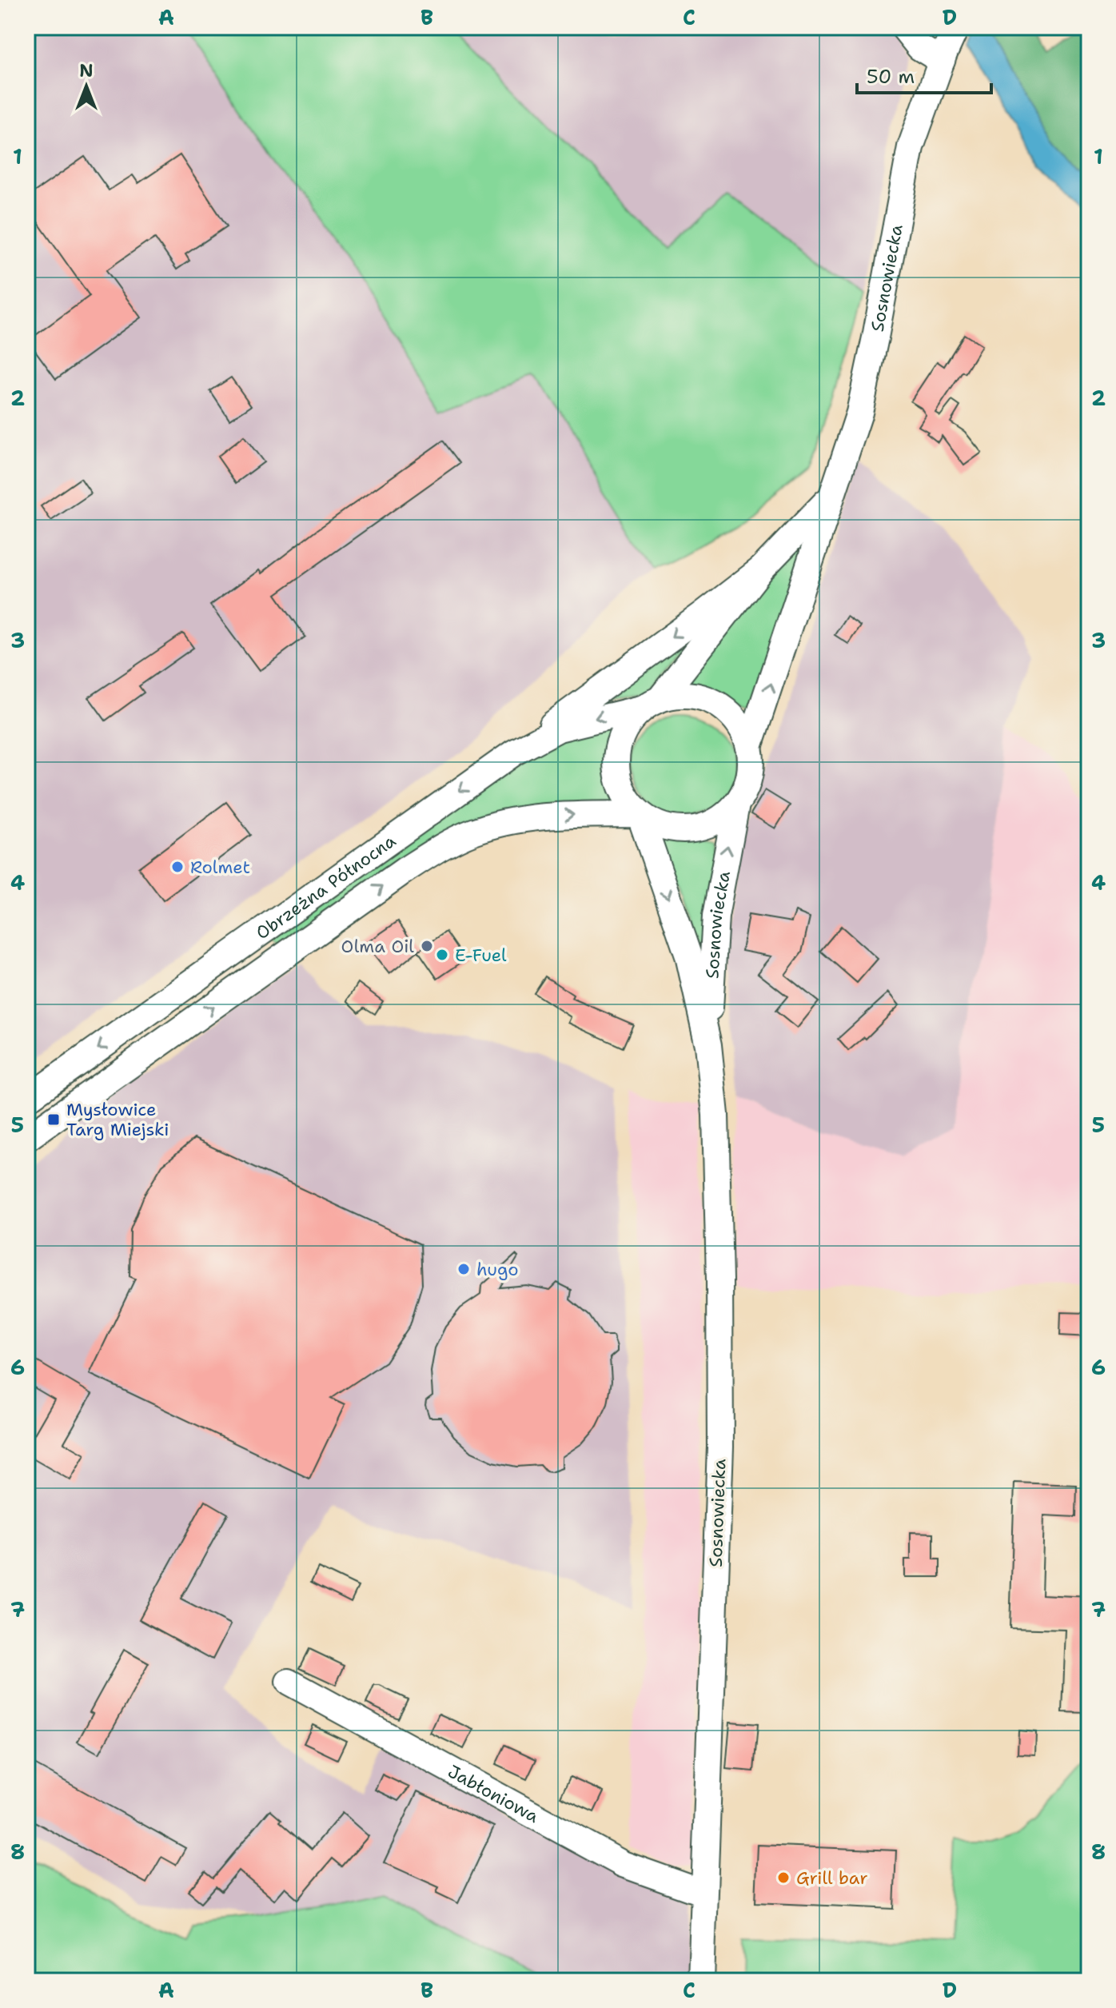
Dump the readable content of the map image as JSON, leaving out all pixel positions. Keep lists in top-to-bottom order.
{
  "streets": {
    "street": ["Sosnowiecka", "Obrzeżna Północna", "Jabłoniowa"]
  },
  "crossings": [
    ["Sosnowiecka", "Obrzeżna Północna"],
    ["Sosnowiecka", "Jabłoniowa"]
  ],
  "places": {
    "other": [
      "Rolmet",
      "Olma Oil",
      "E-Fuel",
      "hugo",
      "Grill bar"
    ],
    "transit": ["Mysłowice Targ Miejski"]
  },
  "scale_bar": "50 m",
  "north": "top",
  "grid": {
    "columns": [
      "A",
      "B",
      "C",
      "D"
    ],
    "rows": [
      "1",
      "2",
      "3",
      "4",
      "5",
      "6",
      "7",
      "8"
    ]
  }
}
